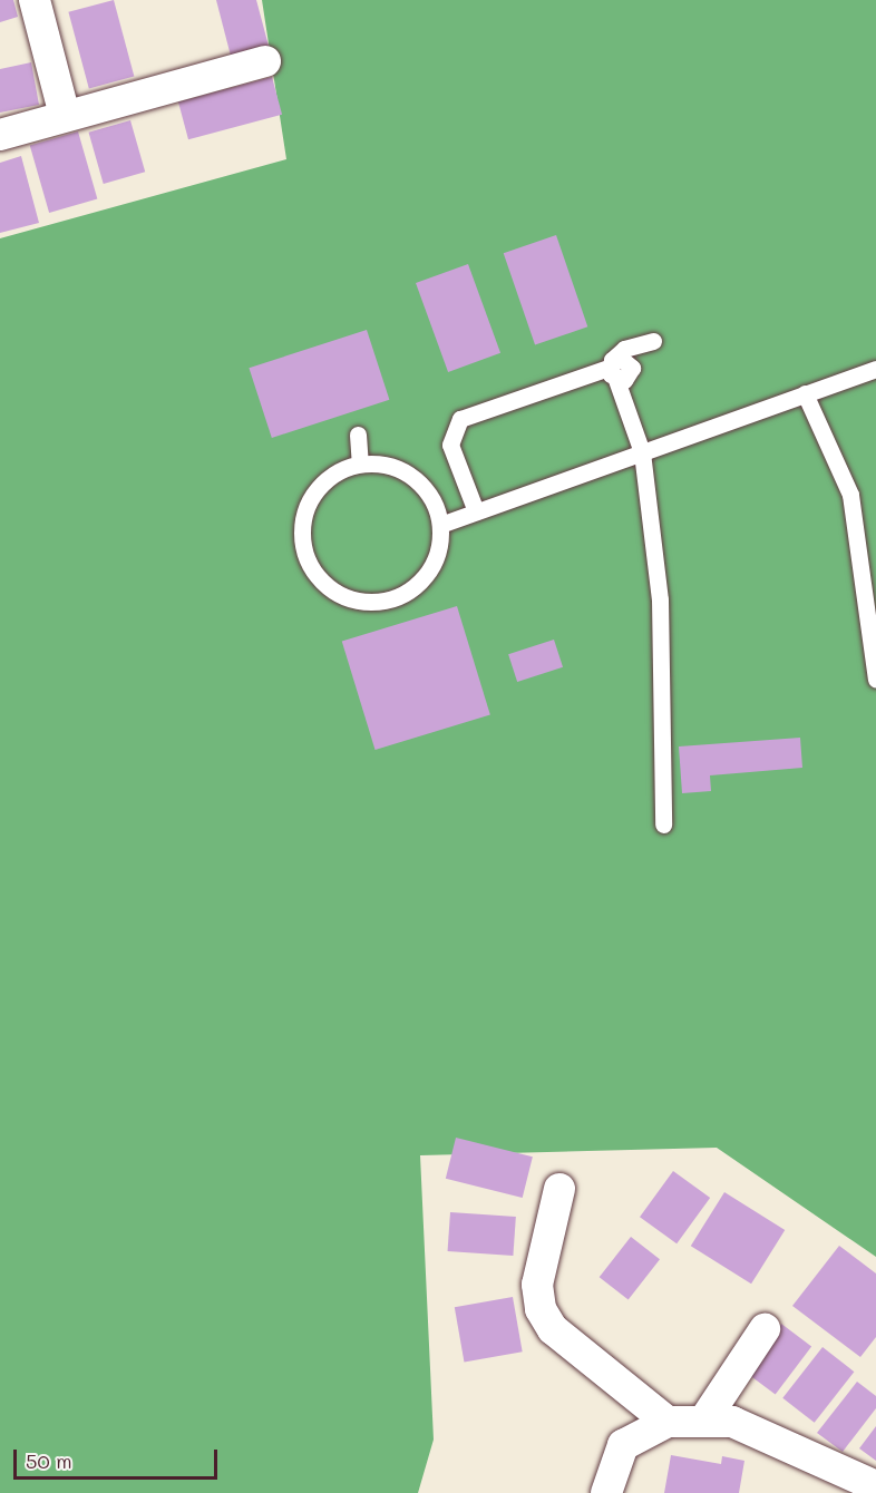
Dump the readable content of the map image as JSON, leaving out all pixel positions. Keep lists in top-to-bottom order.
{
  "scale_bar": "50 m"
}
